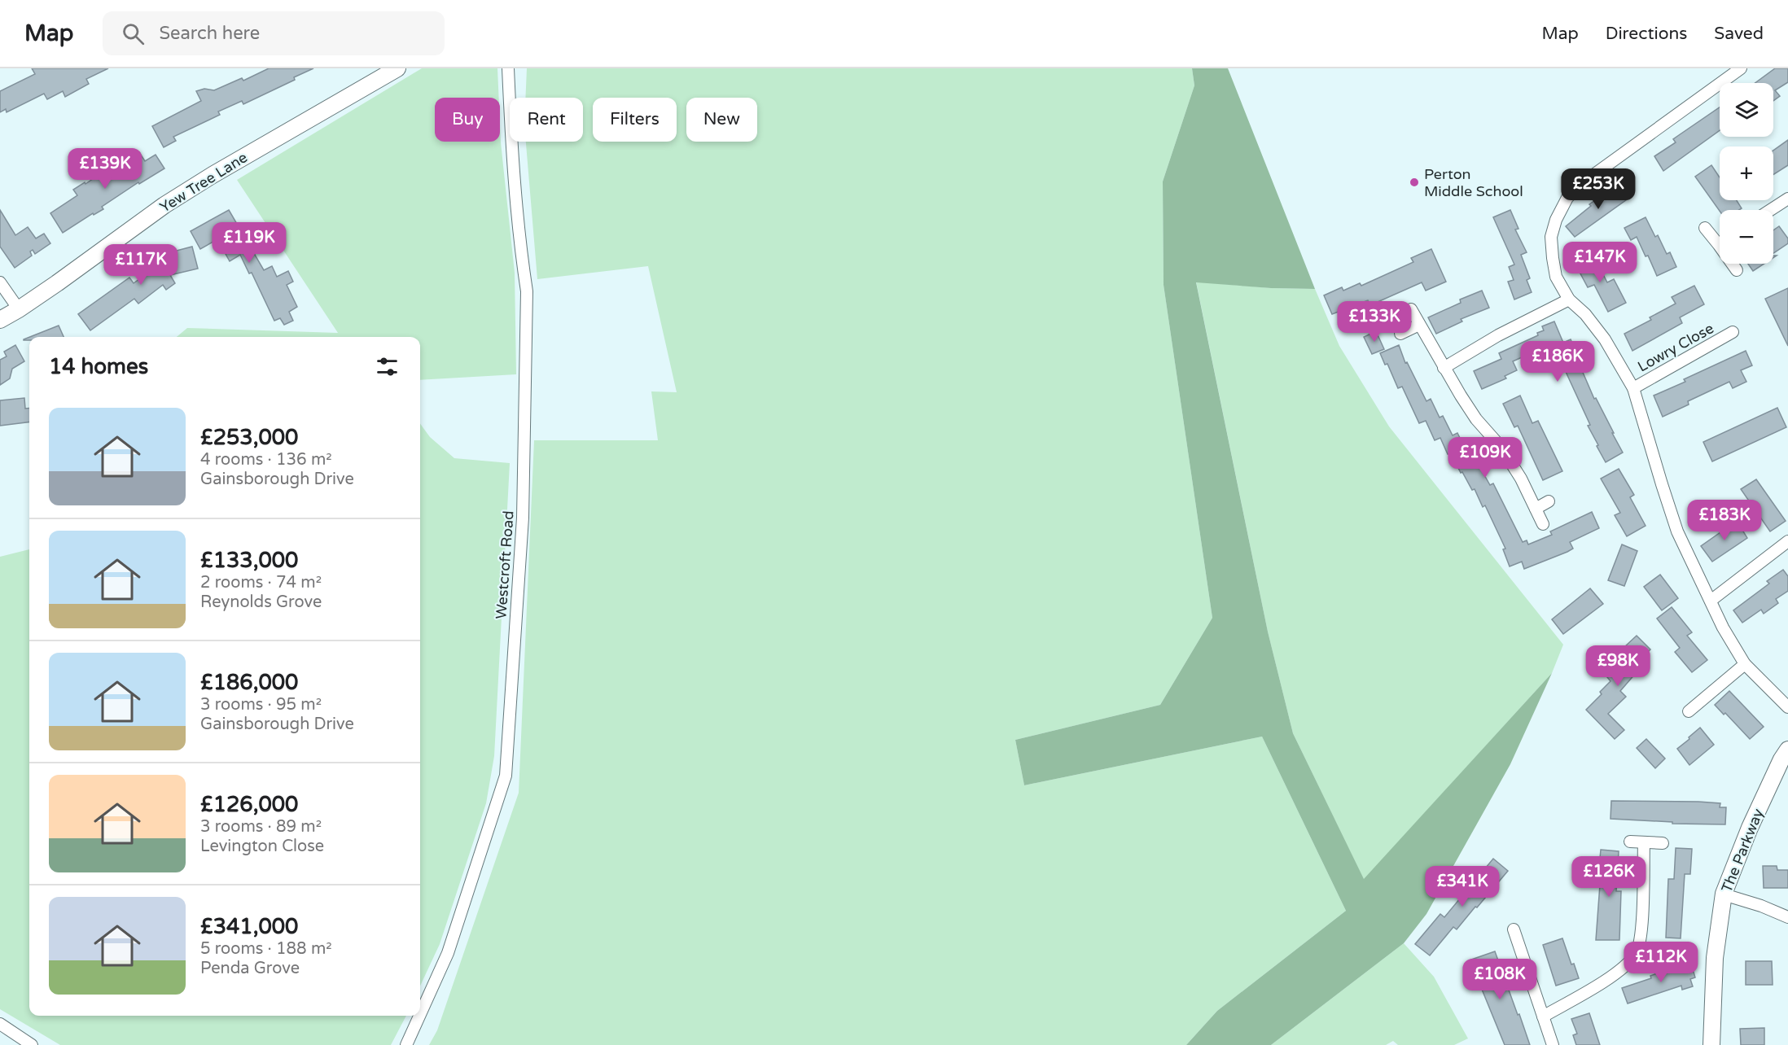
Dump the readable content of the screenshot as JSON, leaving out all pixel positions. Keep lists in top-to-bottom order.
{
  "streets": {
    "street": [
      "Yew Tree Lane",
      "Lowry Close",
      "Westcroft Road",
      "The Parkway"
    ]
  },
  "places": ["Perton Middle School"],
  "page": {
    "header": "Map",
    "search": "Search here",
    "nav": ["Map", "Directions", "Saved"],
    "map_buttons": ["+", "−"],
    "chip": [
      "Buy",
      "Rent",
      "Filters",
      "New"
    ],
    "price": [
      "£139K",
      "£253K",
      "£119K",
      "£147K",
      "£117K",
      "£133K",
      "£186K",
      "£109K",
      "£183K",
      "£98K",
      "£126K",
      "£341K",
      "£112K",
      "£108K"
    ],
    "heading": "14 homes",
    "list": [
      {
        "name": "£253,000",
        "note": "4 rooms · 136 m² · Gainsborough Drive"
      },
      {
        "name": "£133,000",
        "note": "2 rooms · 74 m² · Reynolds Grove"
      },
      {
        "name": "£186,000",
        "note": "3 rooms · 95 m² · Gainsborough Drive"
      },
      {
        "name": "£126,000",
        "note": "3 rooms · 89 m² · Levington Close"
      },
      {
        "name": "£341,000",
        "note": "5 rooms · 188 m² · Penda Grove"
      }
    ]
  }
}
